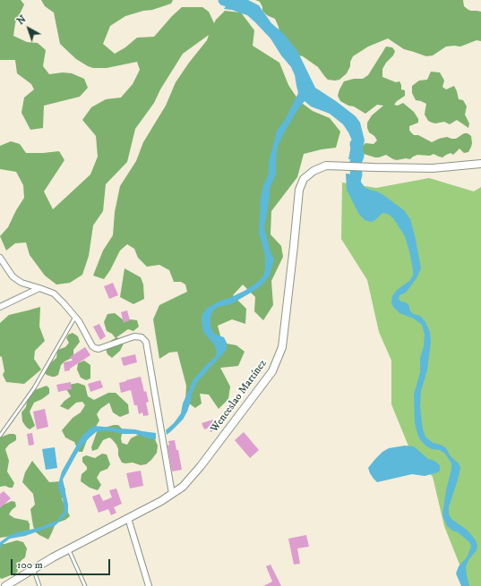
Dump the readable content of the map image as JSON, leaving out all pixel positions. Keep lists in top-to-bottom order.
{
  "streets": {
    "main road": ["Wenceslao Martínez"]
  },
  "scale_bar": "100 m",
  "north": "top left"
}
